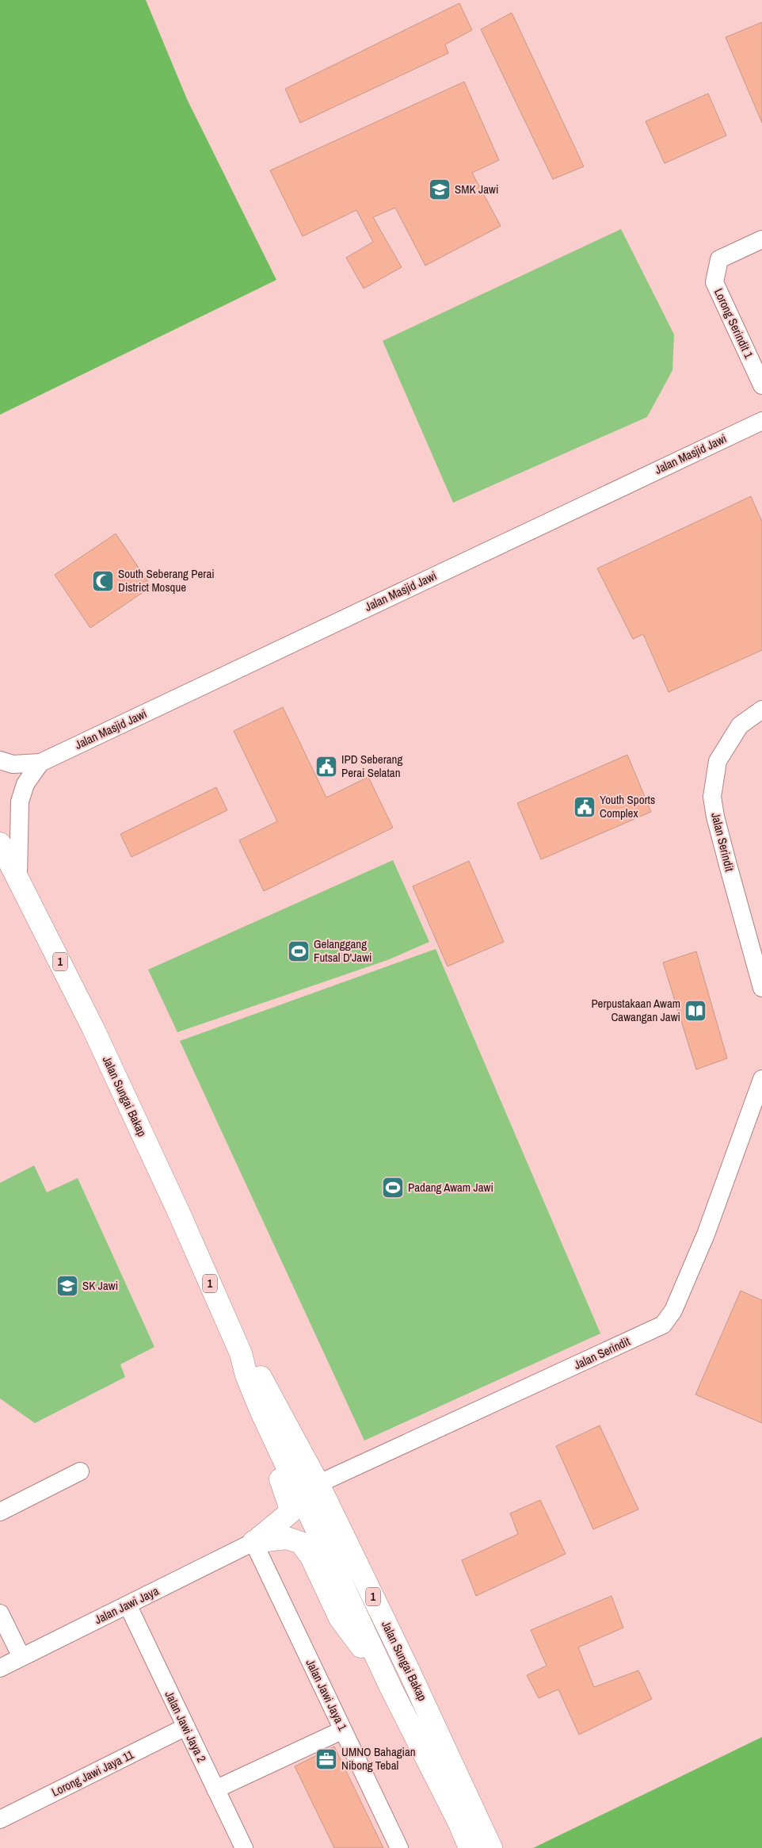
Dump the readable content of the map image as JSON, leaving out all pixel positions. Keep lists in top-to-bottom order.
{
  "streets": {
    "highway": ["1", "Jalan Sungai Bakap"],
    "street": [
      "Lorong Serindit 1",
      "Jalan Masjid Jawi",
      "Jalan Serindit",
      "Jalan Jawi Jaya",
      "Jalan Jawi Jaya 1",
      "Jalan Jawi Jaya 2",
      "Lorong Jawi Jaya 11"
    ]
  },
  "crossings": [
    ["Jalan Serindit", "Jalan Sungai Bakap"],
    ["Jalan Jawi Jaya", "Jalan Jawi Jaya 1"],
    ["Jalan Jawi Jaya", "Jalan Jawi Jaya 2"],
    ["Jalan Jawi Jaya 2", "Lorong Jawi Jaya 11"]
  ],
  "places": {
    "school or university": ["SMK Jawi", "SK Jawi"],
    "mosque": ["South Seberang Perai District Mosque"],
    "public building": ["IPD Seberang Perai Selatan", "Youth Sports Complex"],
    "sports": ["Gelanggang Futsal D'Jawi", "Padang Awam Jawi"],
    "library": ["Perpustakaan Awam Cawangan Jawi"],
    "office": ["UMNO Bahagian Nibong Tebal"]
  }
}
